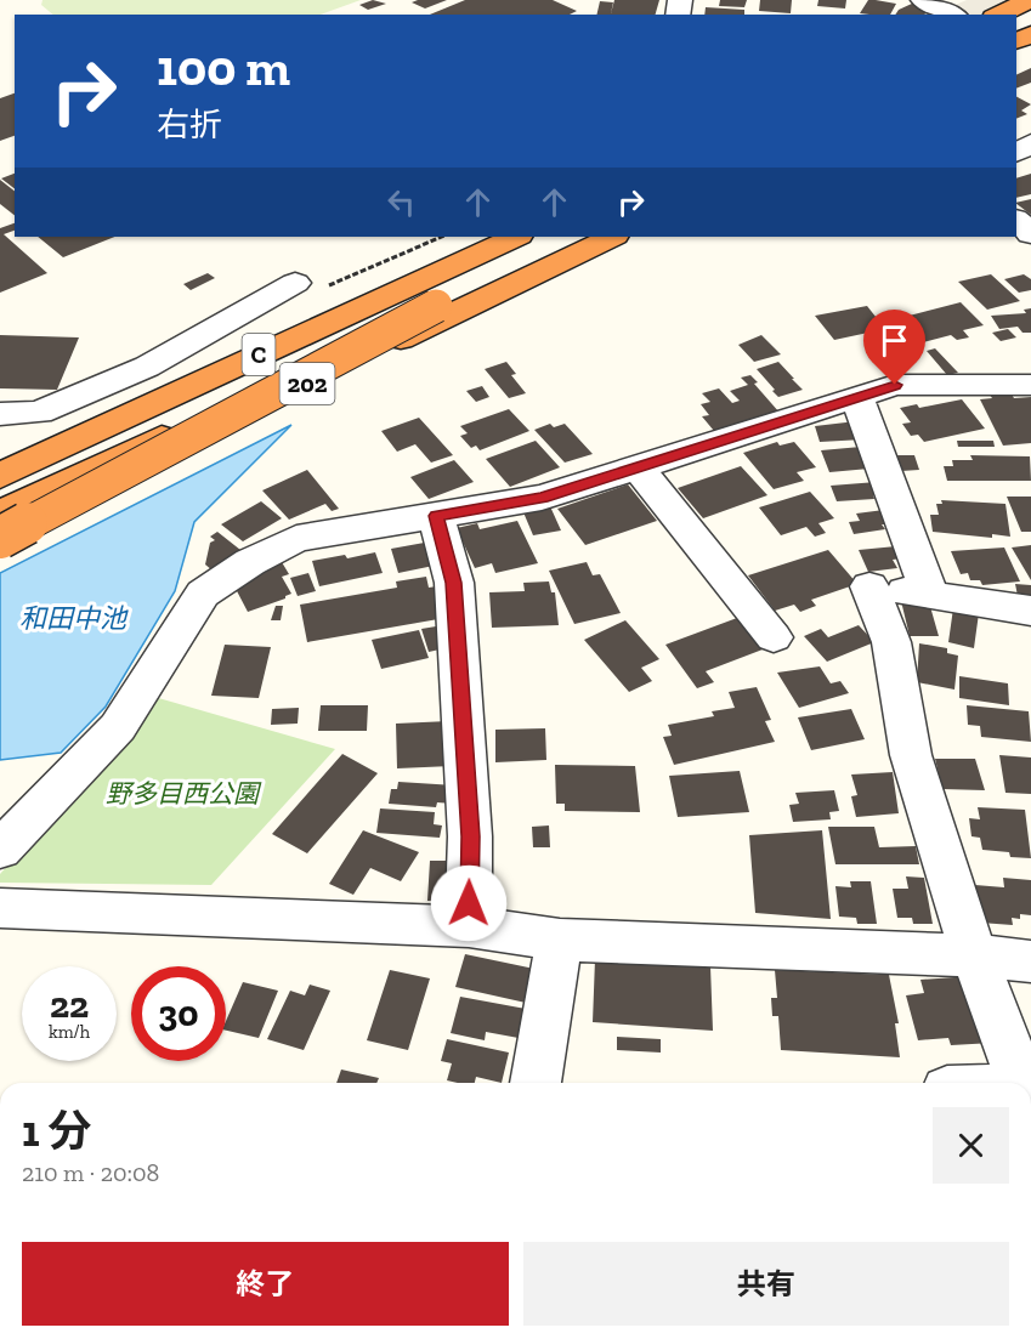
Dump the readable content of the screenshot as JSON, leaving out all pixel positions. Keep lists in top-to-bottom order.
{
  "streets": {
    "highway": ["C", "202"]
  },
  "water": ["和田中池"],
  "parks": ["野多目西公園"],
  "page": {
    "turn": ["100 m", "右折"],
    "speed": "22 km/h",
    "limit": "30",
    "heading": ["1 分", "210 m · 20:08"],
    "buttons": ["終了", "共有"]
  }
}
